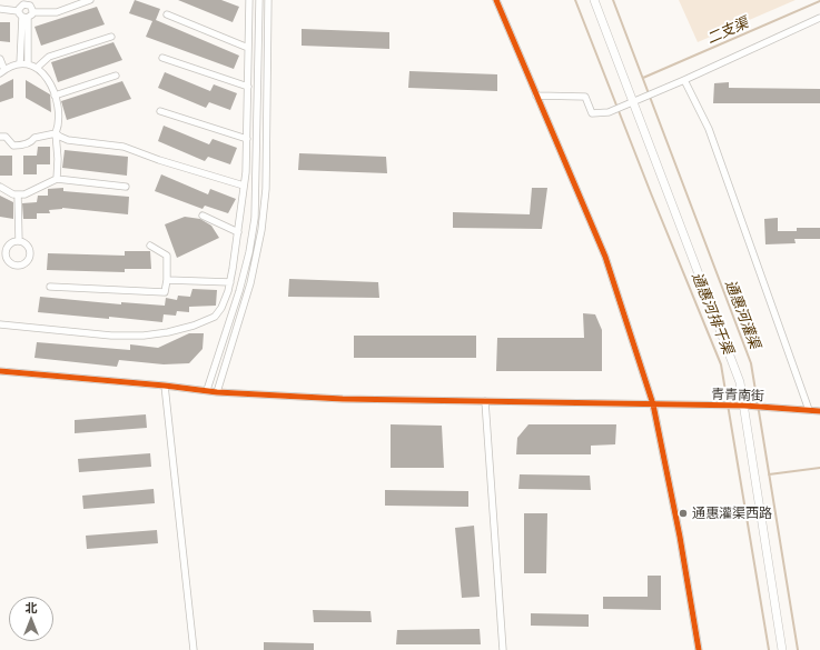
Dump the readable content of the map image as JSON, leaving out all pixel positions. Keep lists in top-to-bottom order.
{
  "streets": {
    "street": ["青青南街"]
  },
  "water": ["二支渠", "通惠河排干渠", "通惠河灌渠"],
  "places": ["通惠灌渠西路"],
  "north": "top"
}
